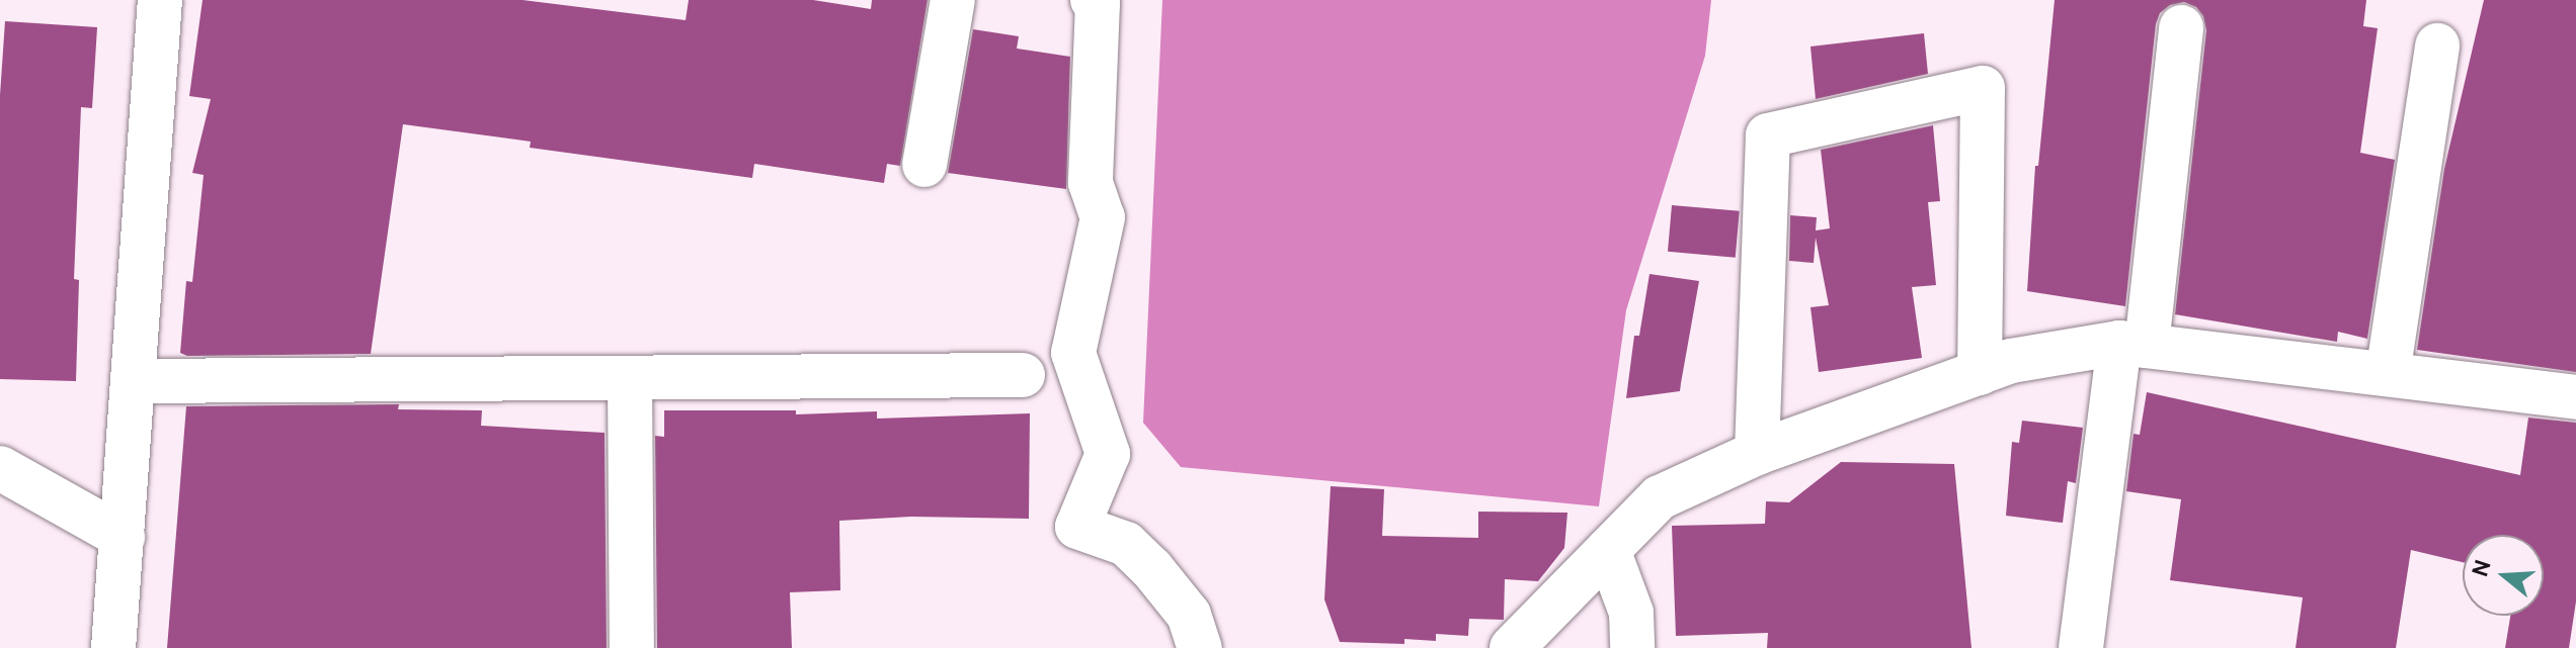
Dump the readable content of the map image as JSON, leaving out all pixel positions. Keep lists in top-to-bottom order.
{
  "north": "left"
}
